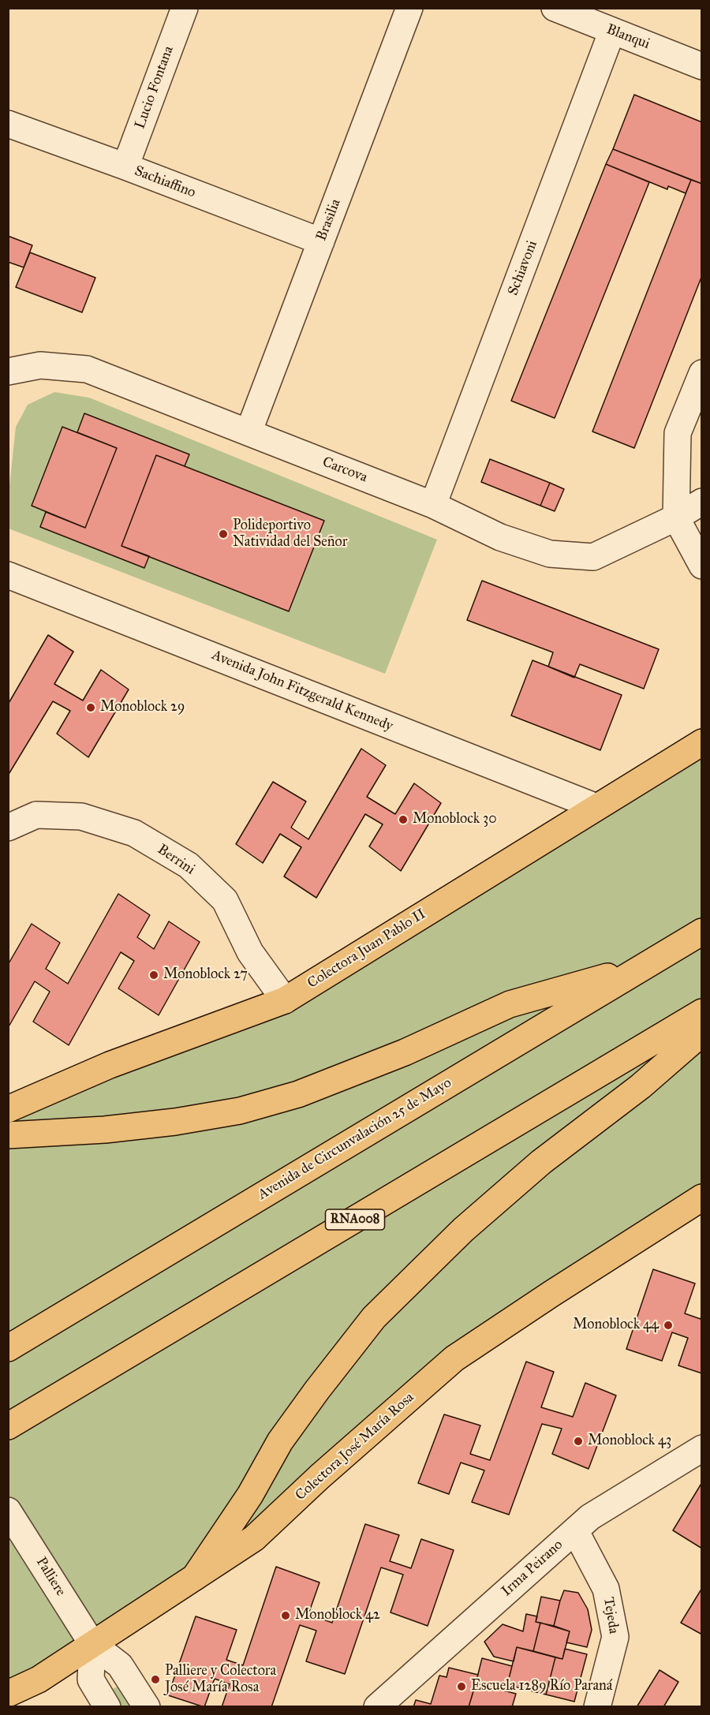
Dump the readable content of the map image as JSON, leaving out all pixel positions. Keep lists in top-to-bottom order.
{
  "streets": {
    "main road": [
      "Colectora Juan Pablo II",
      "Avenida de Circunvalación 25 de Mayo",
      "RNA008",
      "Colectora José María Rosa"
    ],
    "street": [
      "Blanqui",
      "Lucio Fontana",
      "Sachiaffino",
      "Brasilia",
      "Schiavoni",
      "Carcova",
      "Avenida John Fitzgerald Kennedy",
      "Berrini",
      "Irma Peirano",
      "Palliere",
      "Tejeda"
    ]
  },
  "crossings": [
    ["Blanqui", "Schiavoni"],
    ["Lucio Fontana", "Sachiaffino"],
    ["Sachiaffino", "Brasilia"],
    ["Brasilia", "Carcova"],
    ["Schiavoni", "Carcova"],
    ["Avenida John Fitzgerald Kennedy", "Colectora Juan Pablo II"],
    ["Berrini", "Colectora Juan Pablo II"],
    ["Colectora José María Rosa", "Palliere"],
    ["Irma Peirano", "Tejeda"]
  ],
  "places": [
    "Polideportivo Natividad del Señor",
    "Monoblock 29",
    "Monoblock 30",
    "Monoblock 27",
    "Monoblock 44",
    "Monoblock 43",
    "Monoblock 42",
    "Palliere y Colectora José María Rosa",
    "Escuela 1289 Río Paraná"
  ]
}
